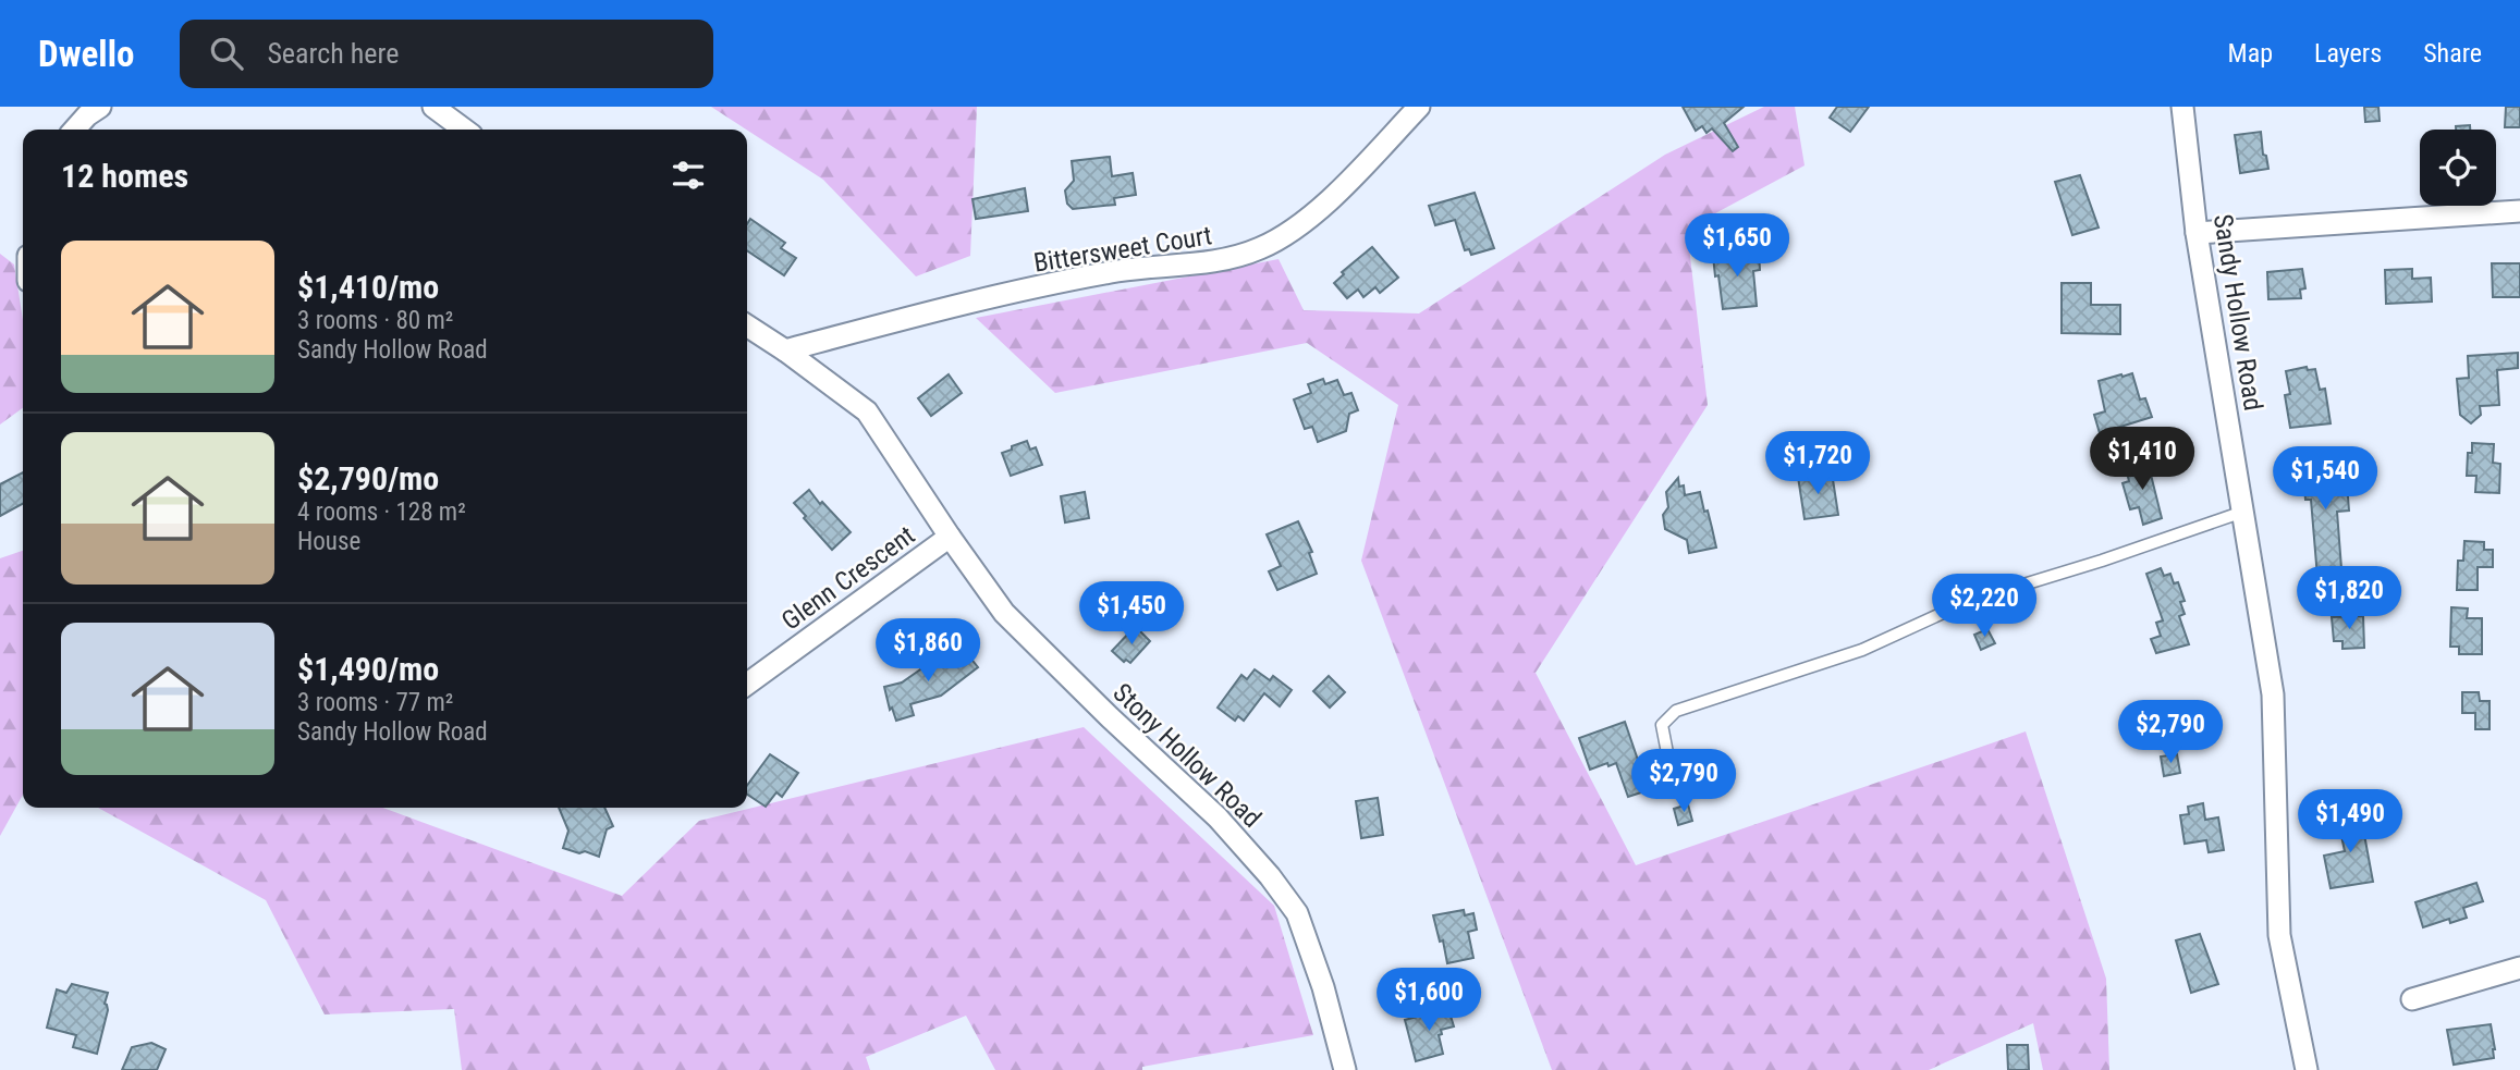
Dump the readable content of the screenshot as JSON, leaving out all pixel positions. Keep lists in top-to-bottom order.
{
  "streets": {
    "street": [
      "Bittersweet Court",
      "Sandy Hollow Road",
      "Glenn Crescent",
      "Stony Hollow Road"
    ]
  },
  "crossings": [
    ["Bittersweet Court", "Stony Hollow Road"],
    ["Glenn Crescent", "Stony Hollow Road"]
  ],
  "page": {
    "header": "Dwello",
    "search": "Search here",
    "nav": ["Map", "Layers", "Share"],
    "heading": "12 homes",
    "price": [
      "$1,650",
      "$1,410",
      "$1,720",
      "$1,540",
      "$1,820",
      "$2,220",
      "$1,450",
      "$1,860",
      "$2,790",
      "$2,790",
      "$1,490",
      "$1,600"
    ],
    "list": [
      {
        "name": "$1,410/mo",
        "note": "3 rooms · 80 m² · Sandy Hollow Road"
      },
      {
        "name": "$2,790/mo",
        "note": "4 rooms · 128 m² · House"
      },
      {
        "name": "$1,490/mo",
        "note": "3 rooms · 77 m² · Sandy Hollow Road"
      }
    ]
  }
}
